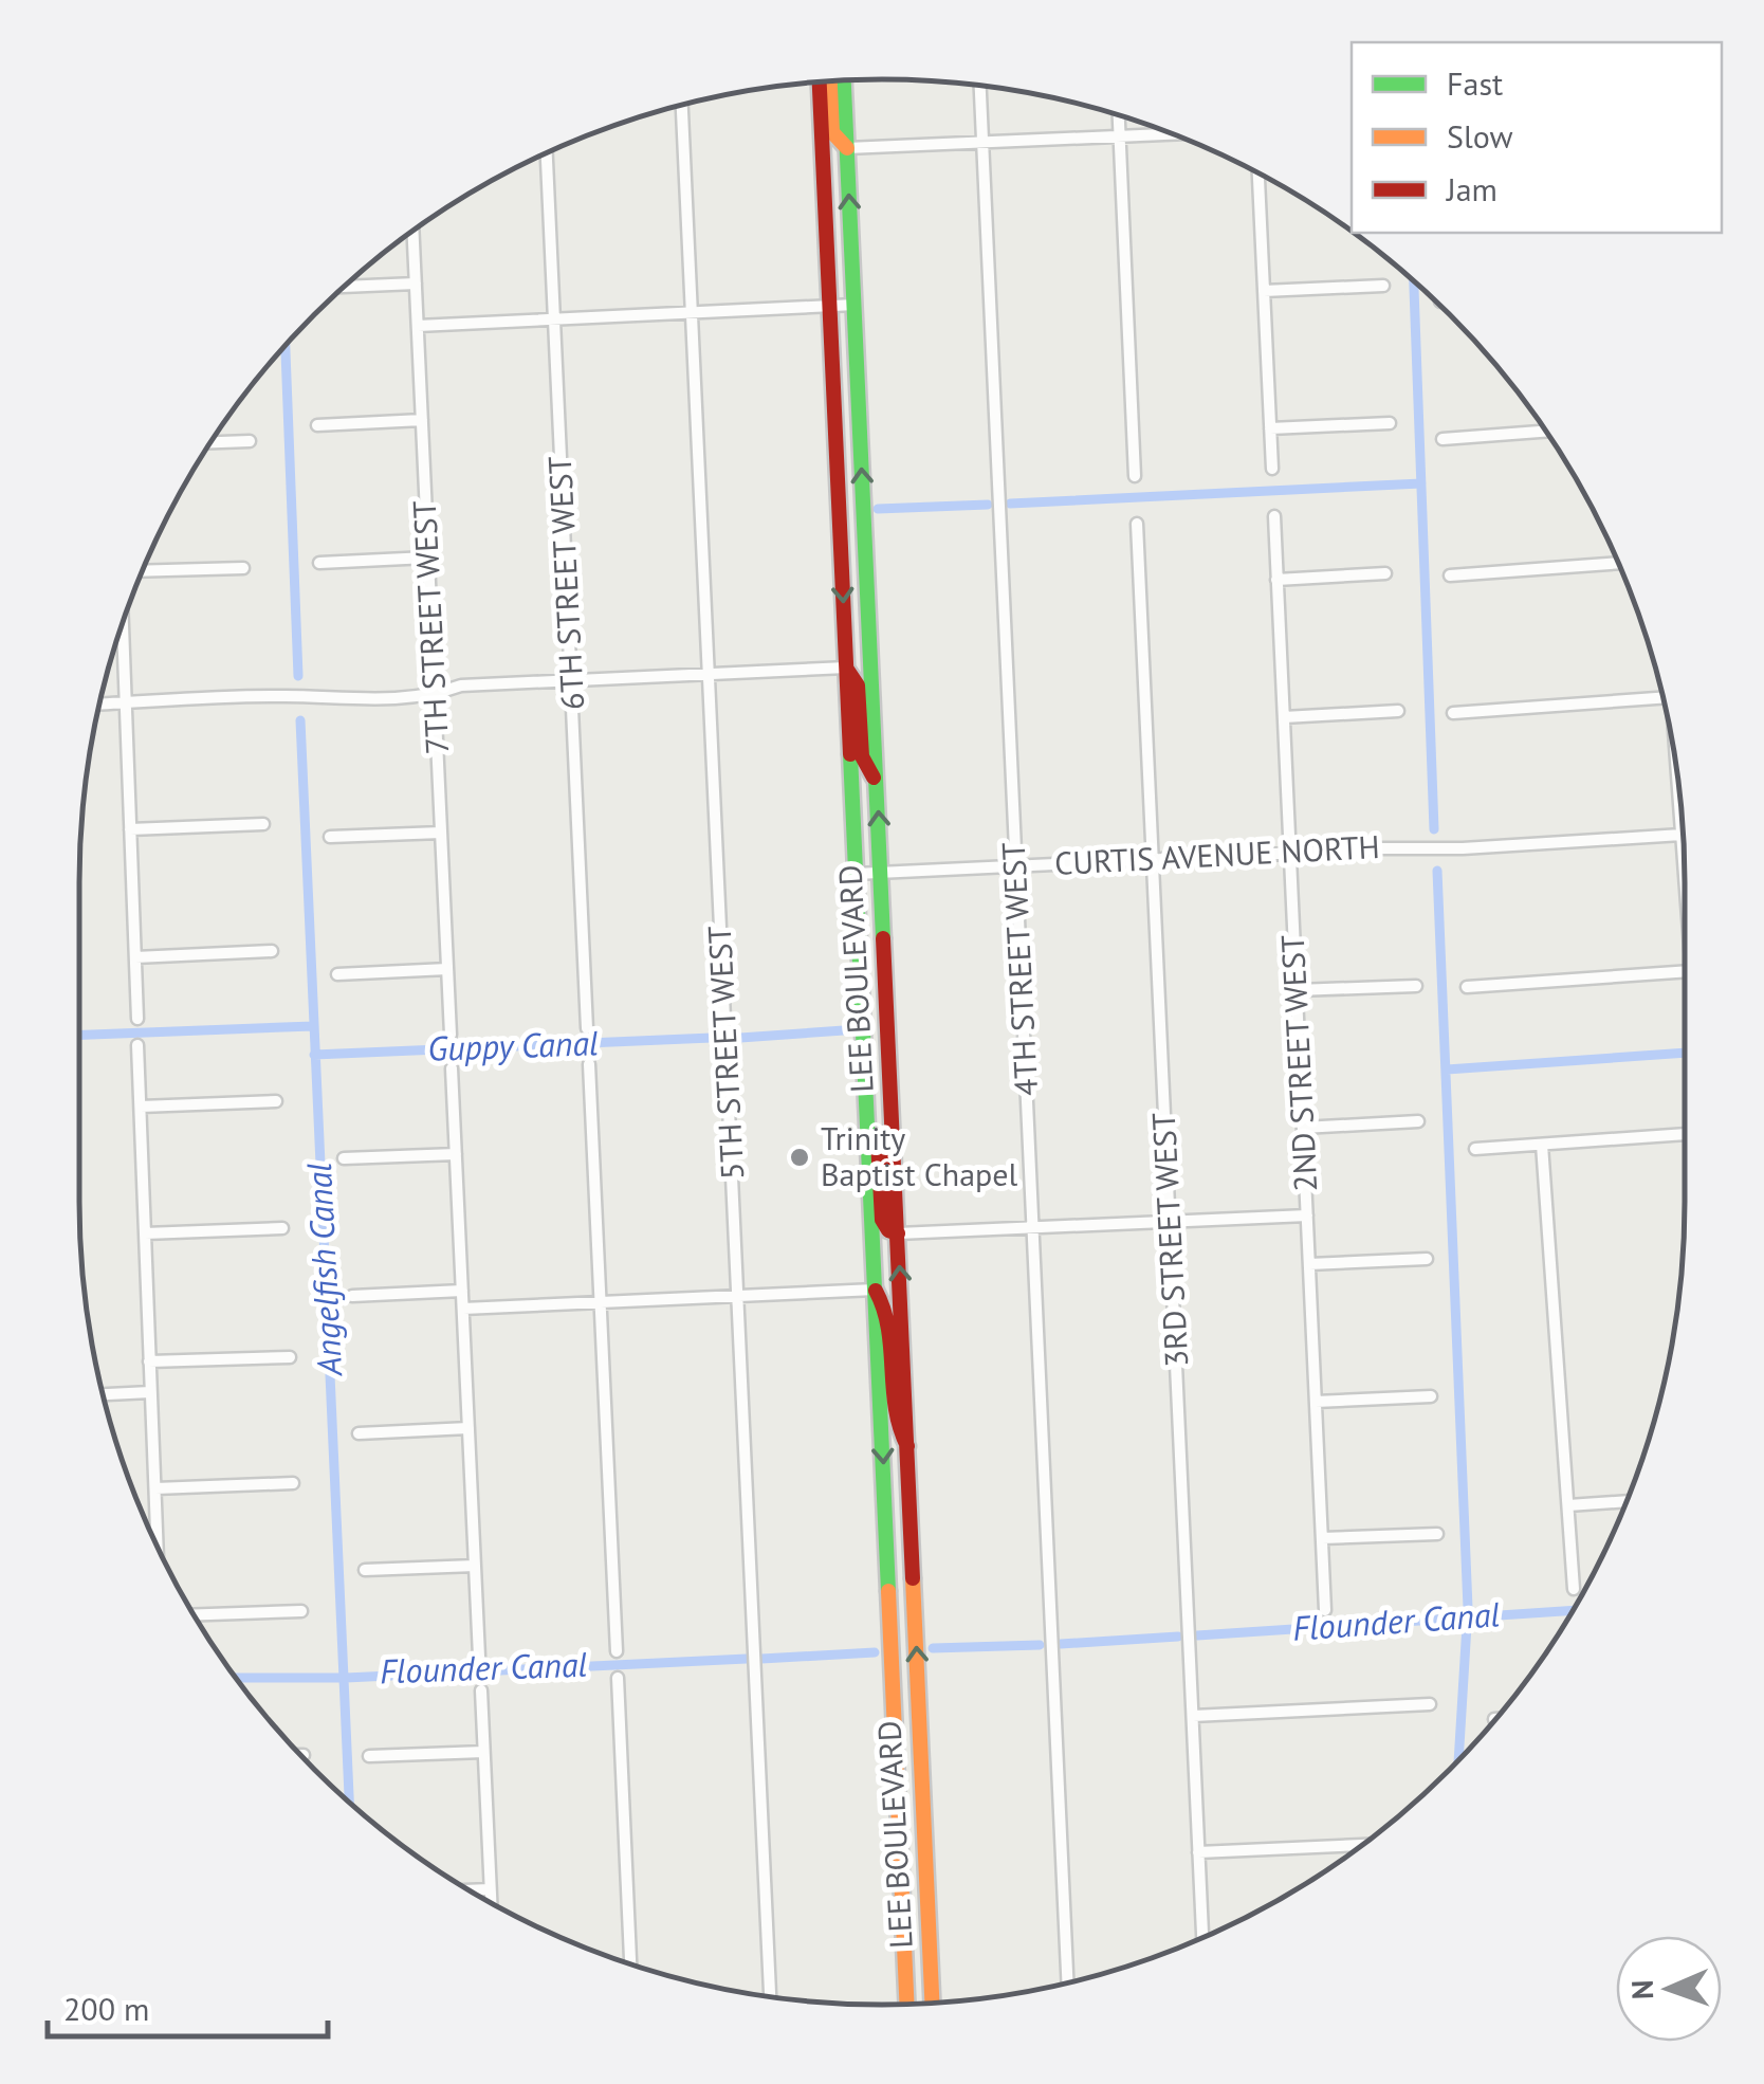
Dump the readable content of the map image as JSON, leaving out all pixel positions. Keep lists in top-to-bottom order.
{
  "streets": {
    "main road": ["LEE BOULEVARD"],
    "street": [
      "6TH STREET WEST",
      "7TH STREET WEST",
      "CURTIS AVENUE NORTH",
      "4TH STREET WEST",
      "5TH STREET WEST",
      "2ND STREET WEST",
      "3RD STREET WEST"
    ]
  },
  "crossings": [
    ["CURTIS AVENUE NORTH", "4TH STREET WEST"],
    ["CURTIS AVENUE NORTH", "LEE BOULEVARD"],
    ["CURTIS AVENUE NORTH", "2ND STREET WEST"],
    ["CURTIS AVENUE NORTH", "3RD STREET WEST"]
  ],
  "water": ["Guppy Canal", "Angelfish Canal", "Flounder Canal"],
  "places": ["Trinity Baptist Chapel"],
  "legend": ["Fast", "Slow", "Jam"],
  "scale_bar": "200 m",
  "north": "left"
}
